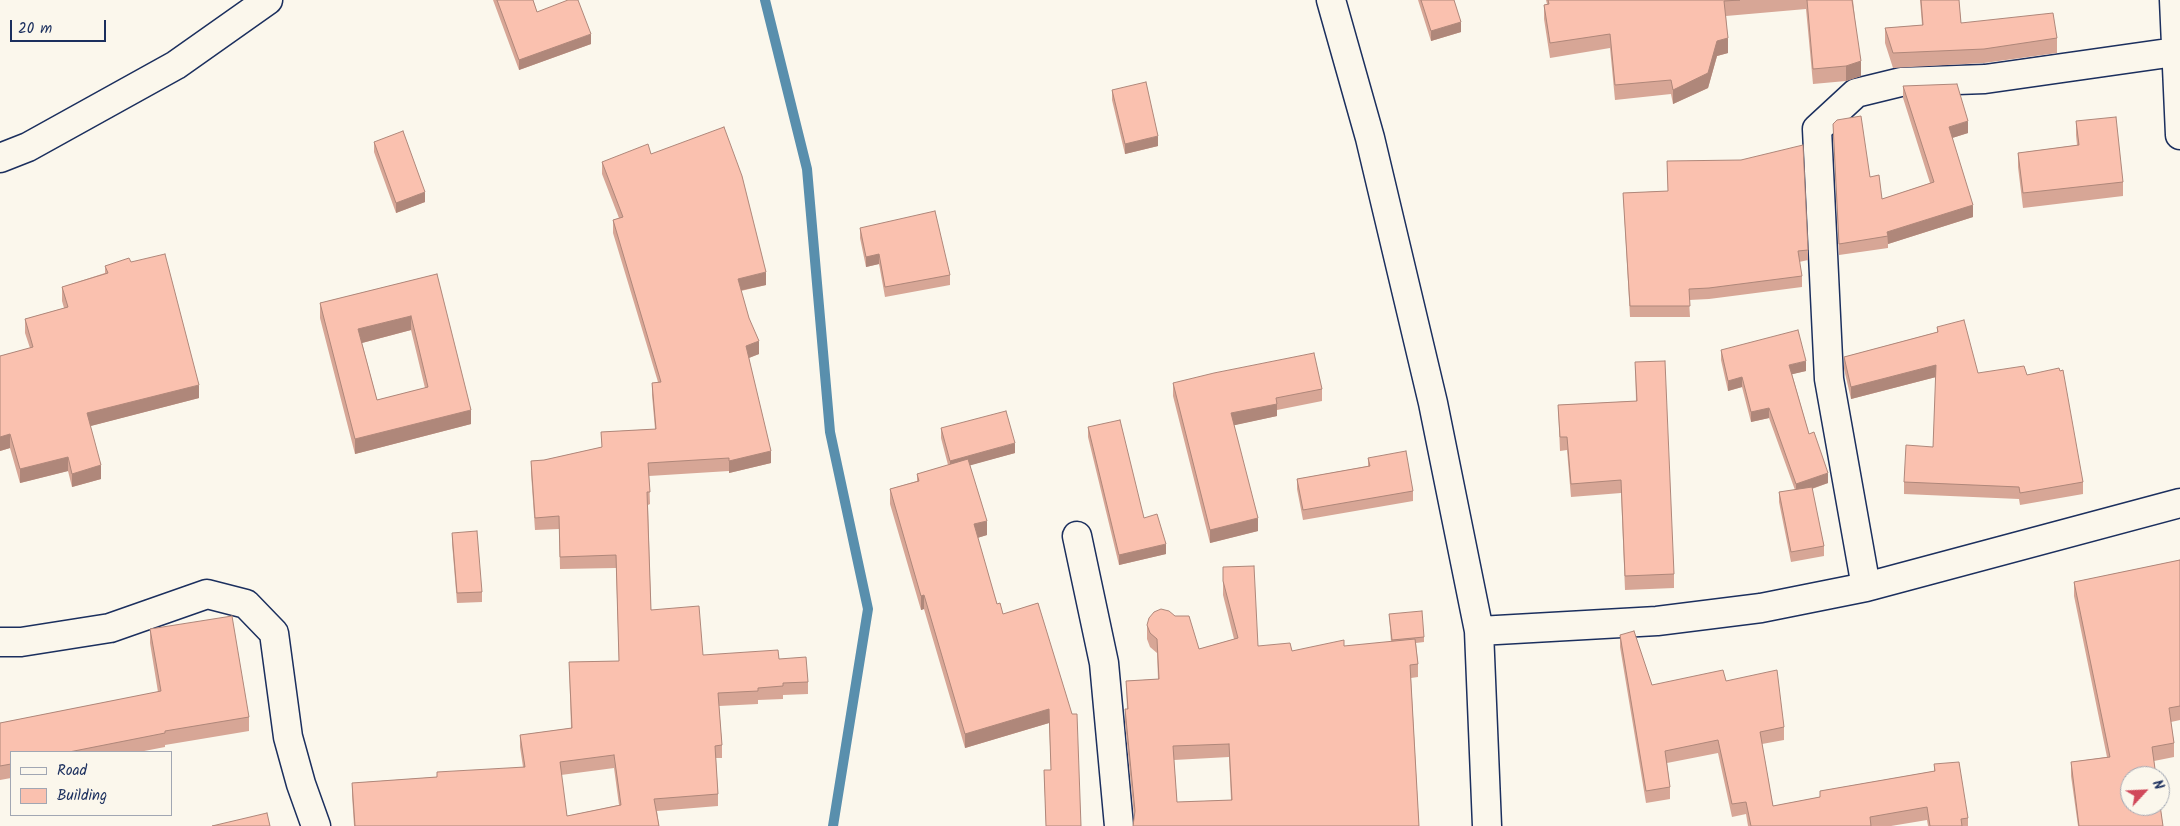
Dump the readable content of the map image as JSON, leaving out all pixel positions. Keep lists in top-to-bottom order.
{
  "legend": ["Road", "Building"],
  "scale_bar": "20 m",
  "north": "top right"
}
